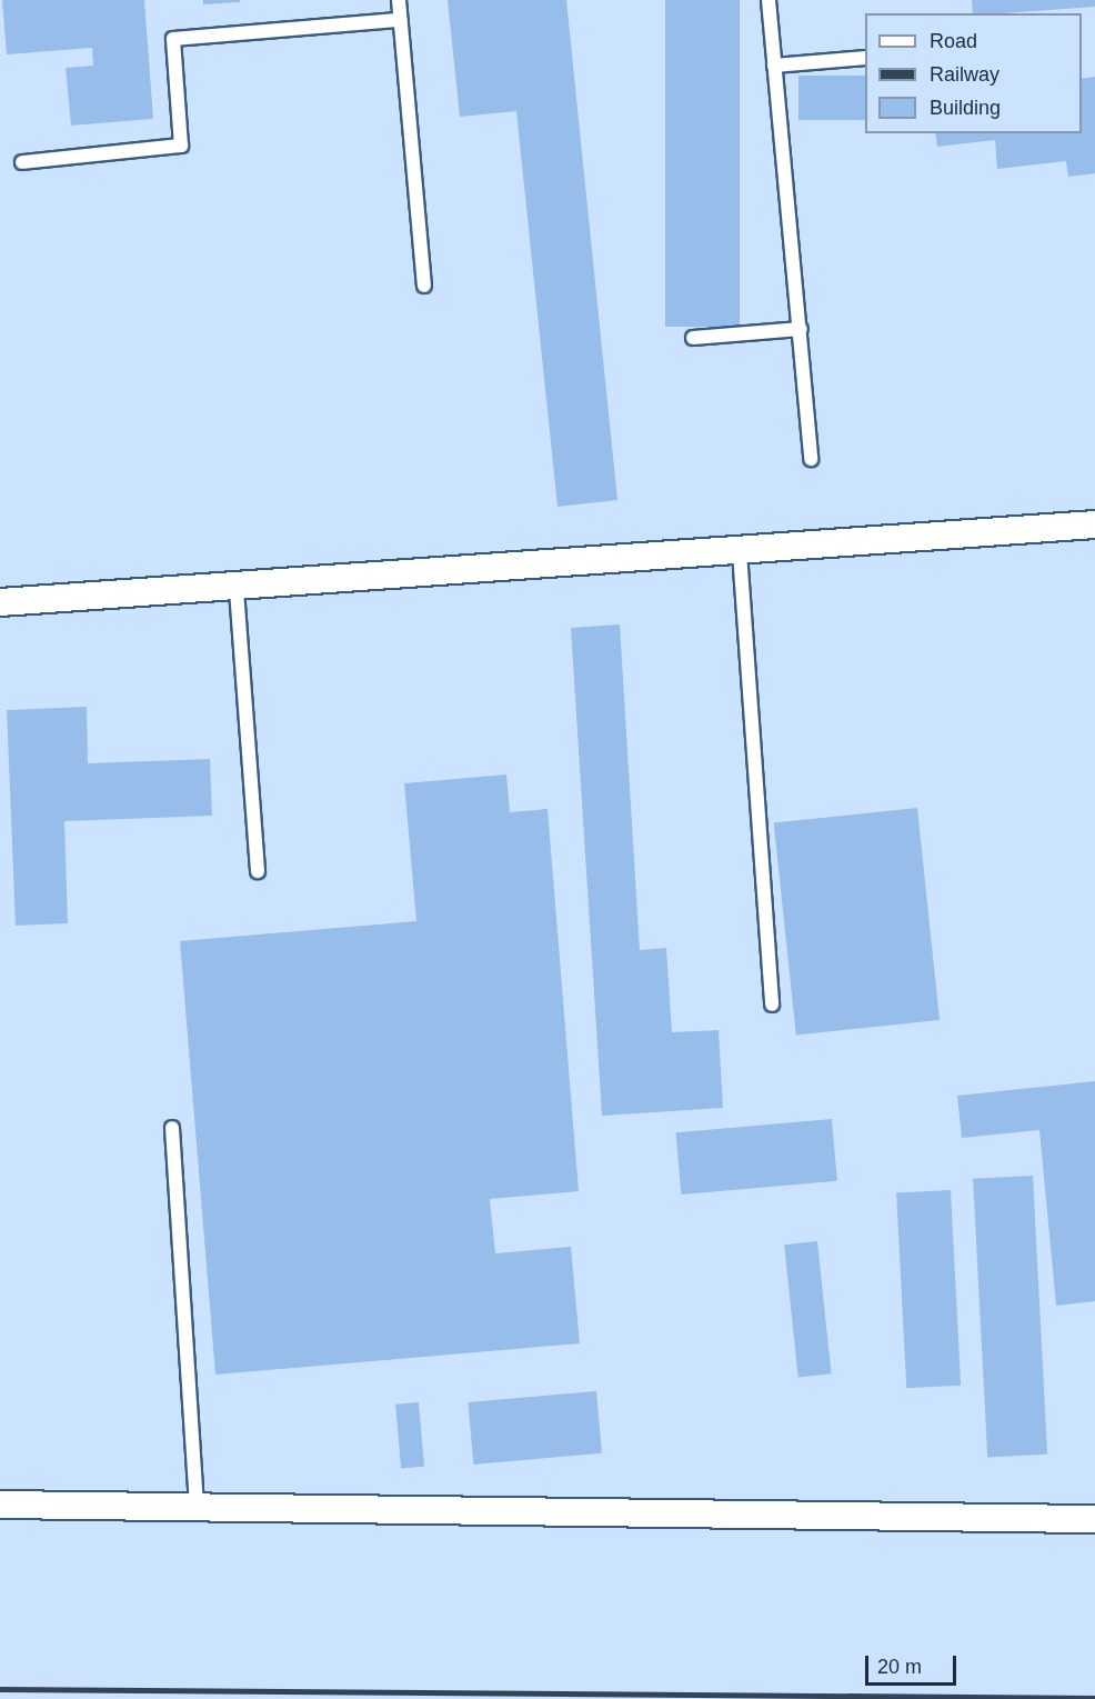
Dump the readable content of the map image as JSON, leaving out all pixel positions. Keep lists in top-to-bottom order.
{
  "legend": ["Road", "Railway", "Building"],
  "scale_bar": "20 m"
}
